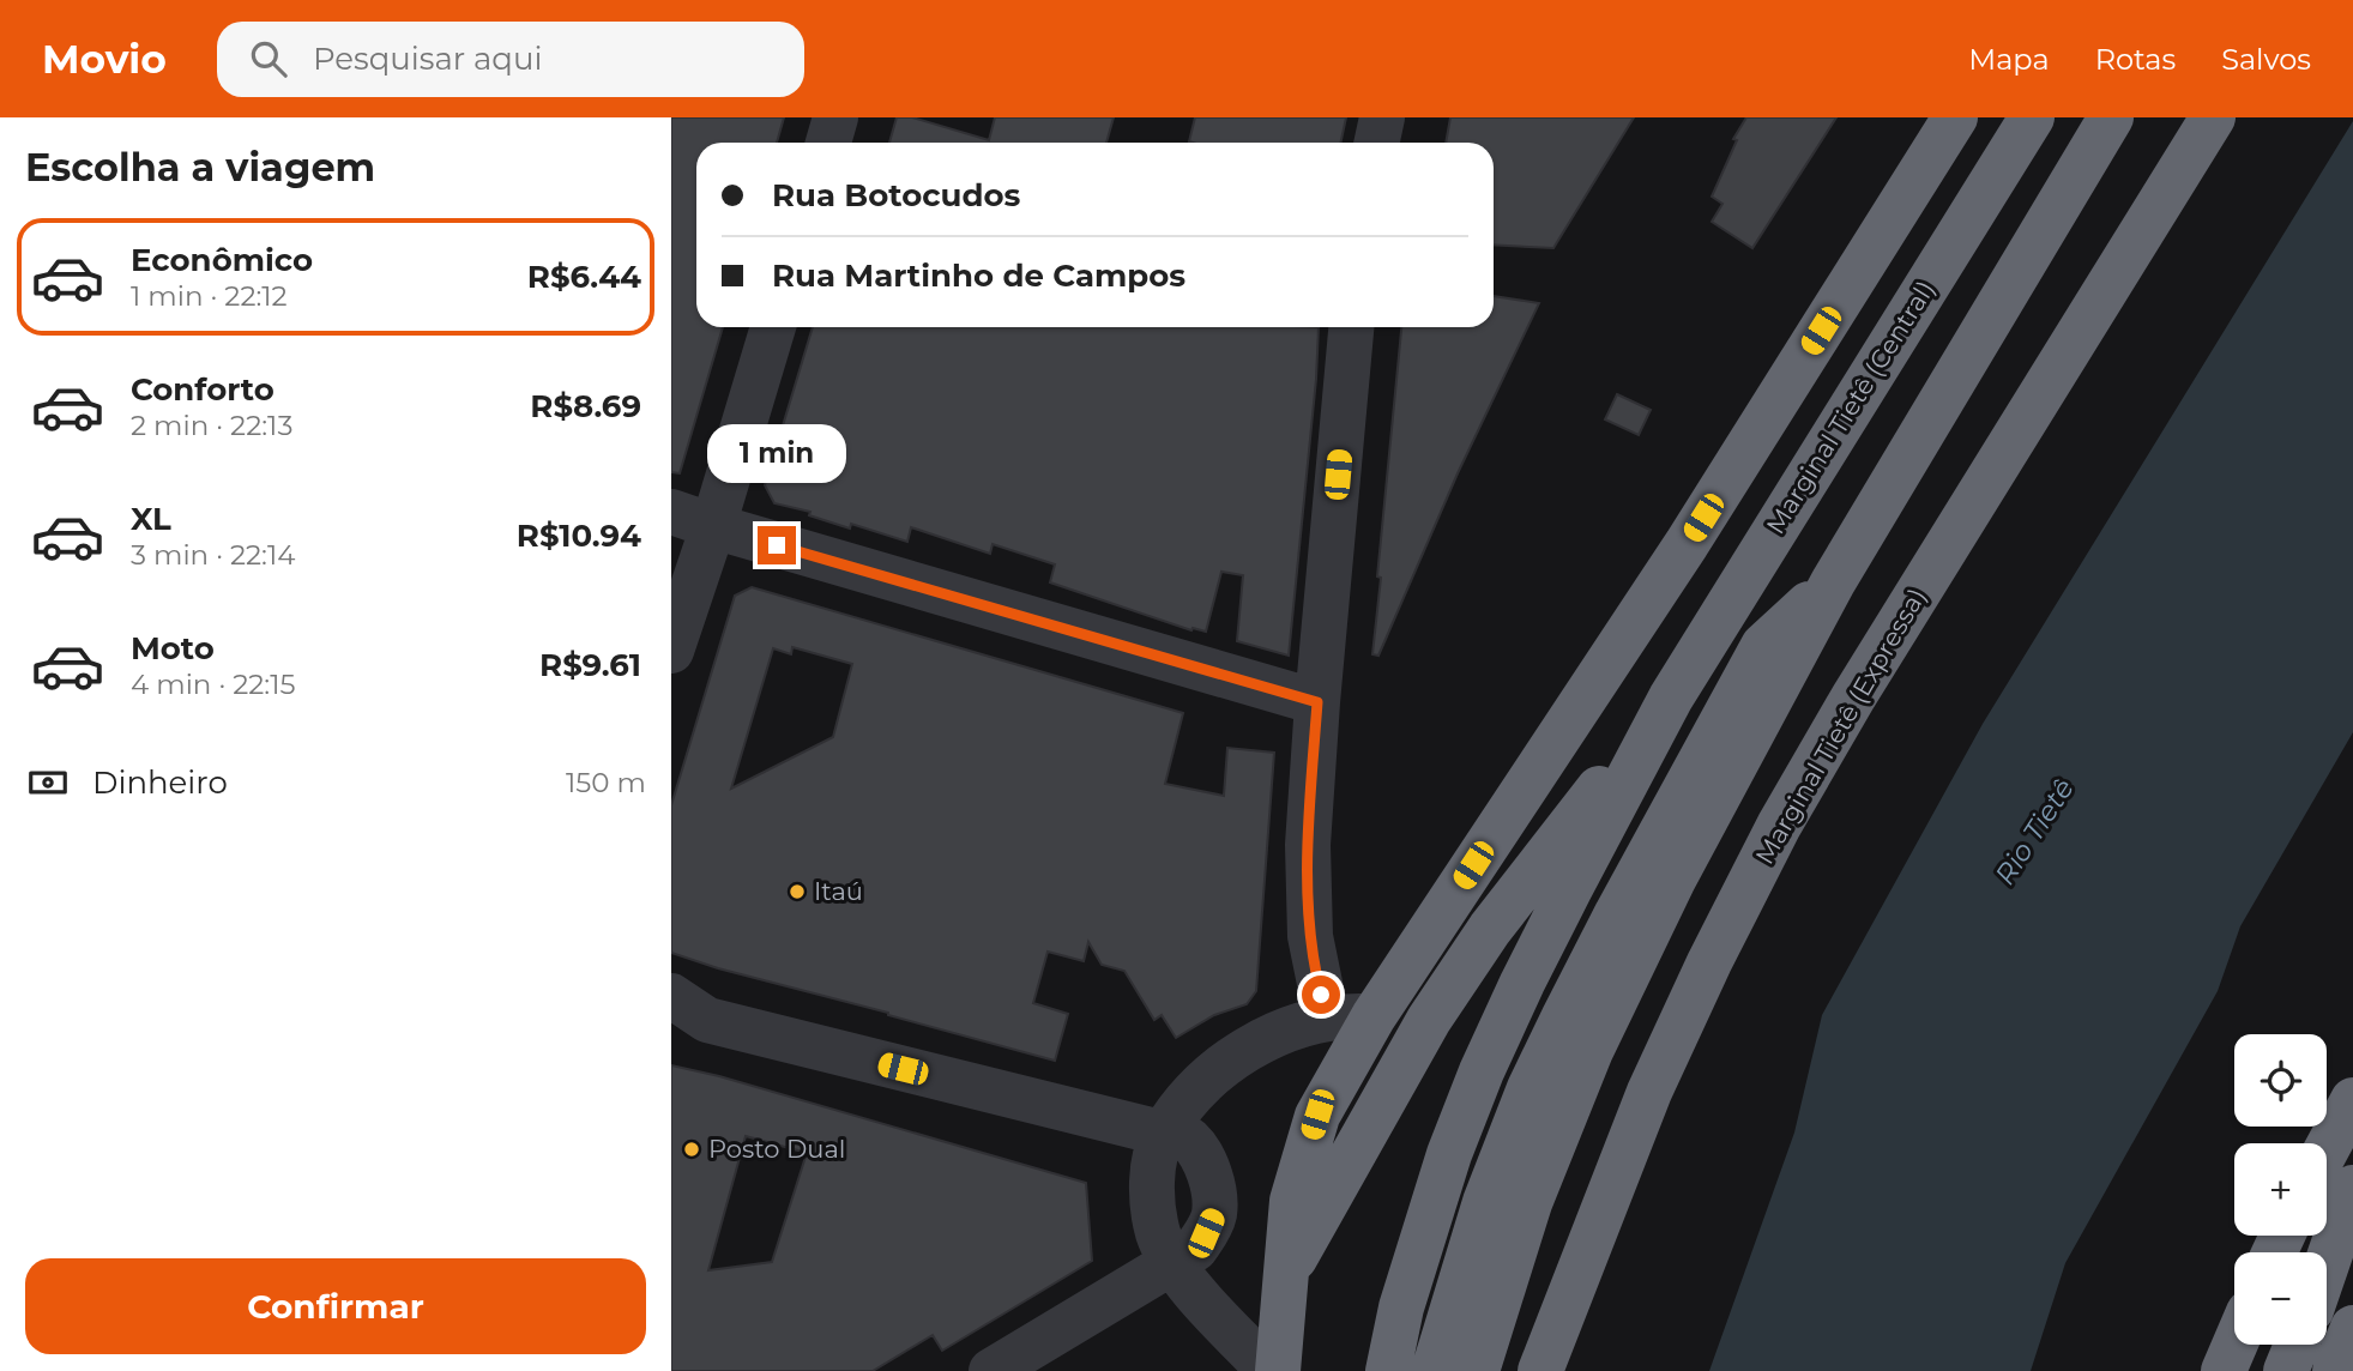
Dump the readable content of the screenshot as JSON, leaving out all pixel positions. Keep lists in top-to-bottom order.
{
  "streets": {
    "highway": ["Marginal Tietê (Central)", "Marginal Tietê (Expressa)"]
  },
  "water": ["Rio Tietê"],
  "places": ["Itaú", "Posto Dual"],
  "page": {
    "header": "Movio",
    "search": "Pesquisar aqui",
    "nav": ["Mapa", "Rotas", "Salvos"],
    "heading": "Escolha a viagem",
    "banner": ["Rua Botocudos", "Rua Martinho de Campos"],
    "list": [
      {
        "name": "Econômico",
        "note": "1 min · 22:12",
        "value": "R$6.44"
      },
      {
        "name": "Conforto",
        "note": "2 min · 22:13",
        "value": "R$8.69"
      },
      {
        "name": "XL",
        "note": "3 min · 22:14",
        "value": "R$10.94"
      },
      {
        "name": "Moto",
        "note": "4 min · 22:15",
        "value": "R$9.61"
      }
    ],
    "bubble": "1 min",
    "pay": ["Dinheiro", "150 m"],
    "map_buttons": ["+", "−"],
    "buttons": "Confirmar"
  }
}
